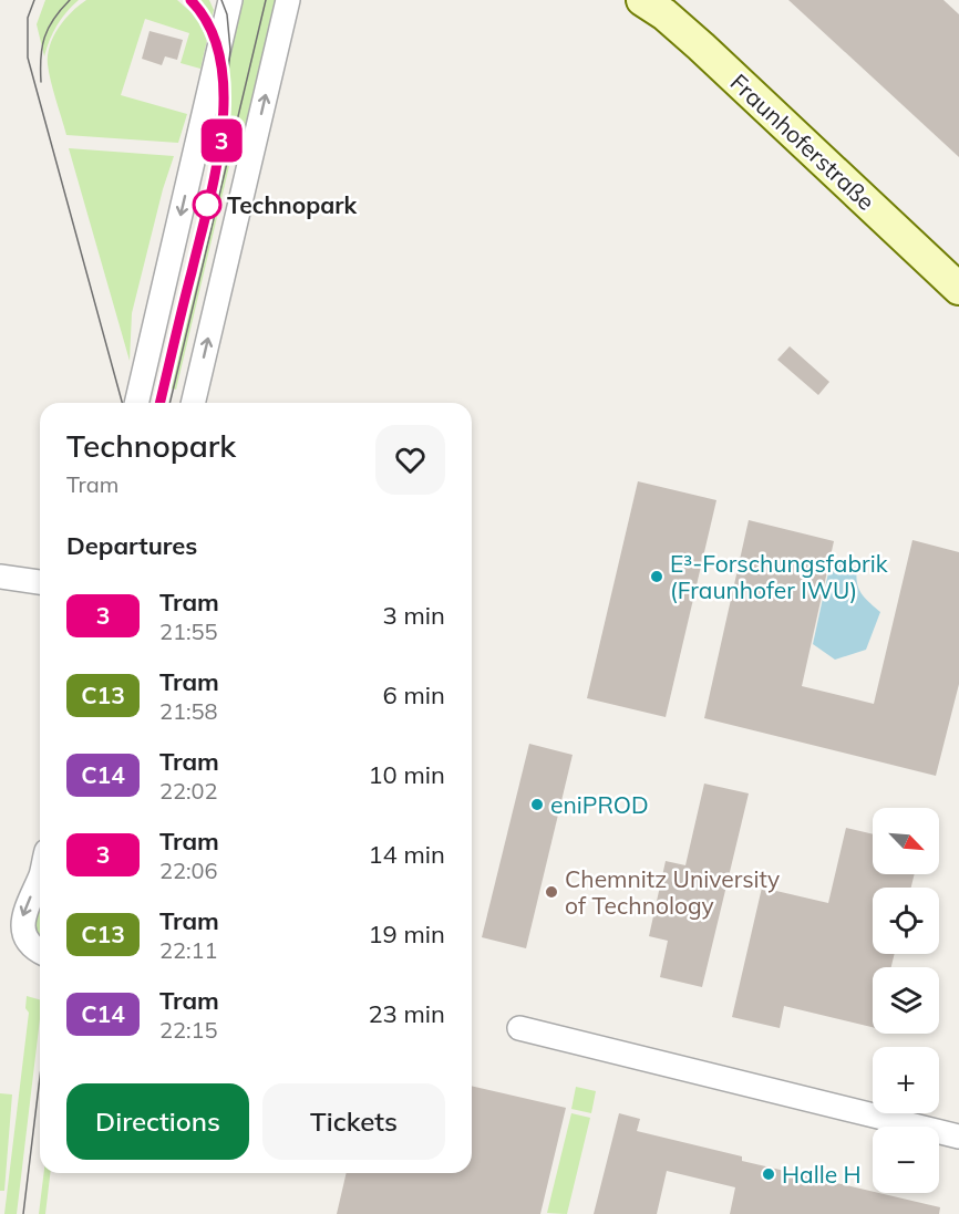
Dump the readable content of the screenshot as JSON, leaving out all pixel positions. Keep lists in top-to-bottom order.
{
  "streets": {
    "main road": ["Fraunhoferstraße"]
  },
  "places": [
    "Technopark",
    "E³-Forschungsfabrik (Fraunhofer IWU)",
    "eniPROD",
    "Chemnitz University of Technology",
    "Halle H"
  ],
  "lines": ["tram line 3"],
  "north": "bottom right",
  "page": {
    "on_map": "3",
    "heading": [
      ["Technopark", "Tram"],
      "Departures"
    ],
    "list": [
      {
        "mark": "3",
        "name": "Tram",
        "note": "21:55",
        "value": "3 min"
      },
      {
        "mark": "C13",
        "name": "Tram",
        "note": "21:58",
        "value": "6 min"
      },
      {
        "mark": "C14",
        "name": "Tram",
        "note": "22:02",
        "value": "10 min"
      },
      {
        "mark": "3",
        "name": "Tram",
        "note": "22:06",
        "value": "14 min"
      },
      {
        "mark": "C13",
        "name": "Tram",
        "note": "22:11",
        "value": "19 min"
      },
      {
        "mark": "C14",
        "name": "Tram",
        "note": "22:15",
        "value": "23 min"
      }
    ],
    "map_buttons": ["+", "−"],
    "buttons": ["Directions", "Tickets"]
  }
}
